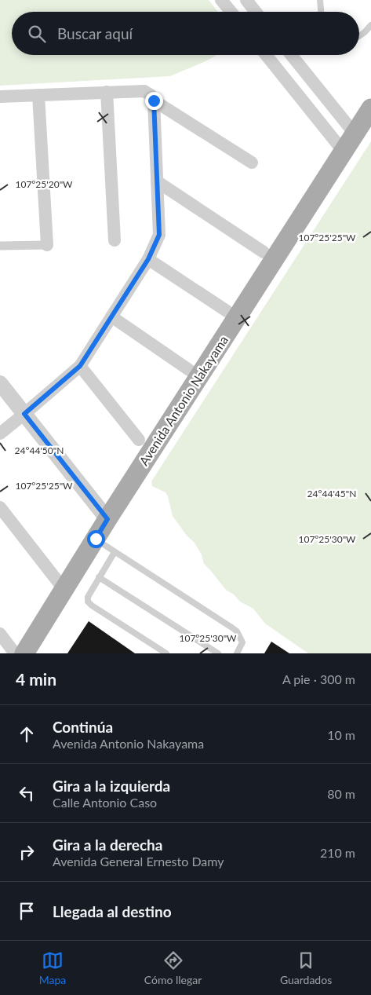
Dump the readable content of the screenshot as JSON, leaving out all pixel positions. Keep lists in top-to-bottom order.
{
  "streets": {
    "main road": ["Avenida Antonio Nakayama"]
  },
  "page": {
    "search": "Buscar aquí",
    "heading": ["4 min", "A pie · 300 m"],
    "list": [
      ["Continúa", "Avenida Antonio Nakayama", "10 m"],
      ["Gira a la izquierda", "Calle Antonio Caso", "80 m"],
      ["Gira a la derecha", "Avenida General Ernesto Damy", "210 m"],
      "Llegada al destino"
    ],
    "nav": ["Mapa", "Cómo llegar", "Guardados"]
  },
  "coordinates": [
    "107°25'20\"W",
    "107°25'25\"W",
    "24°44'50\"N",
    "24°44'45\"N",
    "107°25'30\"W"
  ]
}
